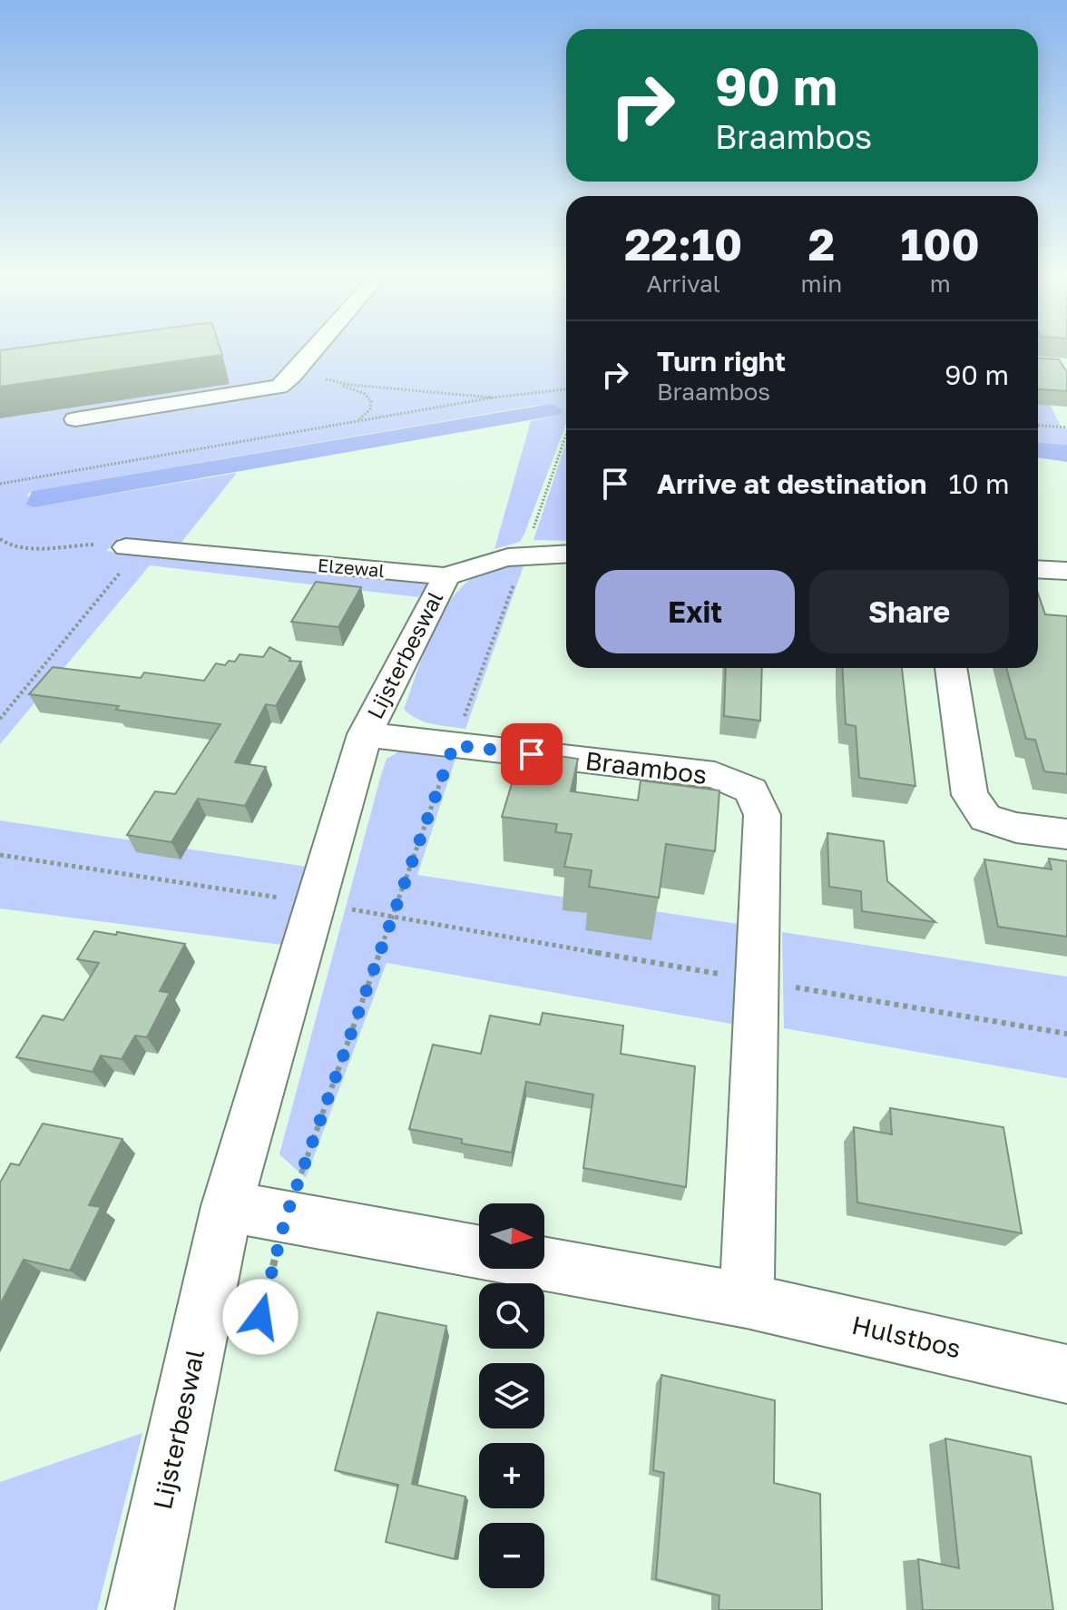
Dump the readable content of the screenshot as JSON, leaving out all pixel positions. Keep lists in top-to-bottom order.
{
  "streets": {
    "street": [
      "Elzewal",
      "Lijsterbeswal",
      "Braambos",
      "Hulstbos"
    ]
  },
  "crossings": [
    ["Elzewal", "Lijsterbeswal"],
    ["Lijsterbeswal", "Braambos"],
    ["Braambos", "Hulstbos"]
  ],
  "north": "right",
  "page": {
    "turn": ["90 m", "Braambos"],
    "eta": [
      "22:10",
      "Arrival",
      "2",
      "min",
      "100",
      "m"
    ],
    "list": [
      {
        "name": "Turn right",
        "note": "Braambos",
        "value": "90 m"
      },
      {
        "name": "Arrive at destination",
        "value": "10 m"
      }
    ],
    "buttons": ["Exit", "Share"],
    "map_buttons": ["+", "−"]
  }
}
